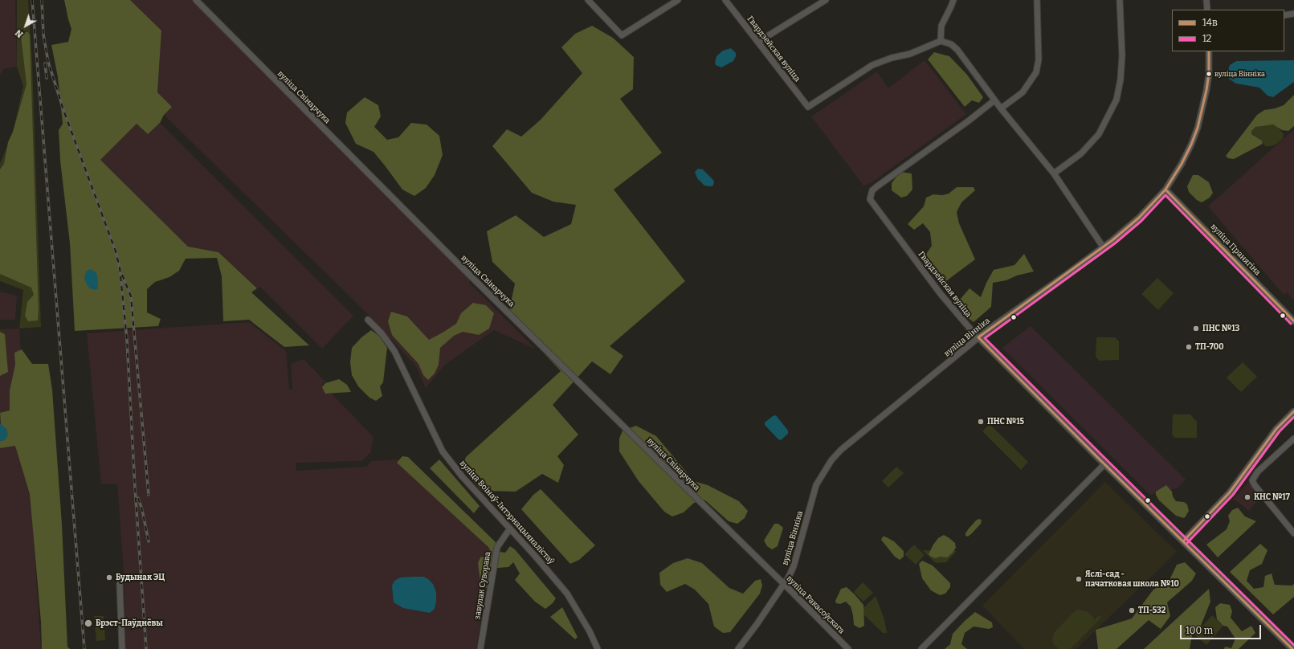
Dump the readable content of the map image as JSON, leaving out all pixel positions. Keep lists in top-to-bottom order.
{
  "streets": {
    "street": [
      "Гвардзейская вуліца",
      "вуліца Свінарчука",
      "вуліца Пранягіна",
      "вуліца Вінніка",
      "вуліца Воінаў-Інтэрнацыяналістаў",
      "завулак Суворава",
      "вуліца Ракасоўскага"
    ]
  },
  "crossings": [
    ["Гвардзейская вуліца", "вуліца Вінніка"],
    ["вуліца Свінарчука", "вуліца Ракасоўскага"],
    ["вуліца Пранягіна", "вуліца Вінніка"],
    ["вуліца Вінніка", "вуліца Ракасоўскага"],
    ["вуліца Воінаў-Інтэрнацыяналістаў", "завулак Суворава"]
  ],
  "places": [
    "вуліца Вінніка",
    "ПНС №13",
    "ТП-700",
    "ПНС №15",
    "КНС №17",
    "Будынак ЭЦ",
    "Яслі-сад - пачатковая школа №10",
    "ТП-532",
    "Брэст-Паўднёвы"
  ],
  "lines": ["transit line 14в", "transit line 12"],
  "legend": ["14в", "12"],
  "scale_bar": "100 m",
  "north": "bottom left"
}
